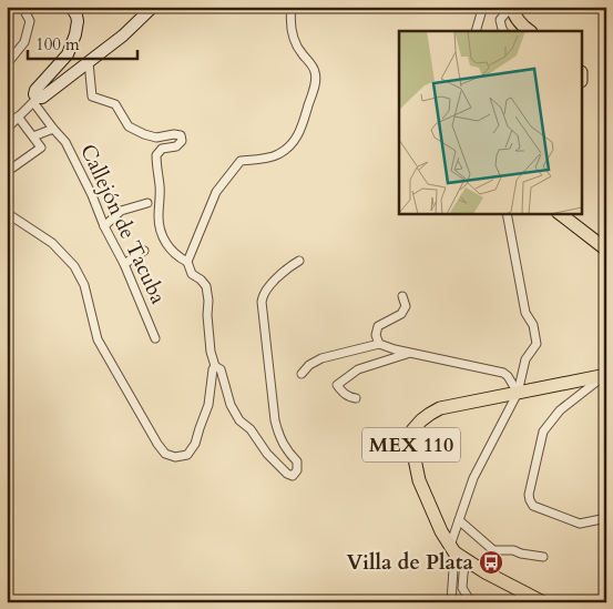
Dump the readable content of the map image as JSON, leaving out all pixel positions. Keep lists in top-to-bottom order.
{
  "streets": {
    "main road": ["MEX 110"],
    "street": ["Callejón de Tacuba"]
  },
  "places": {
    "bus stop": ["Villa de Plata"]
  },
  "scale_bar": "100 m"
}
